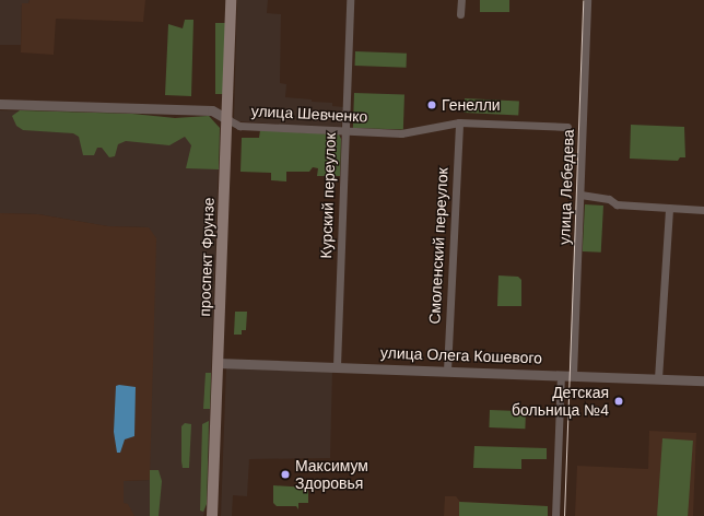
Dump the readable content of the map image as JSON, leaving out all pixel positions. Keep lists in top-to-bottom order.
{
  "streets": {
    "main road": ["проспект Фрунзе"],
    "street": [
      "улица Шевченко",
      "улица Лебедева",
      "Курский переулок",
      "Смоленский переулок",
      "улица Олега Кошевого"
    ]
  },
  "crossings": [
    ["улица Шевченко", "Курский переулок"],
    ["улица Шевченко", "Смоленский переулок"],
    ["улица Шевченко", "проспект Фрунзе"],
    ["улица Лебедева", "улица Олега Кошевого"],
    ["Курский переулок", "улица Олега Кошевого"],
    ["Смоленский переулок", "улица Олега Кошевого"],
    ["проспект Фрунзе", "улица Олега Кошевого"]
  ],
  "places": ["Генелли", "Детская больница №4", "Максимум Здоровья"]
}
